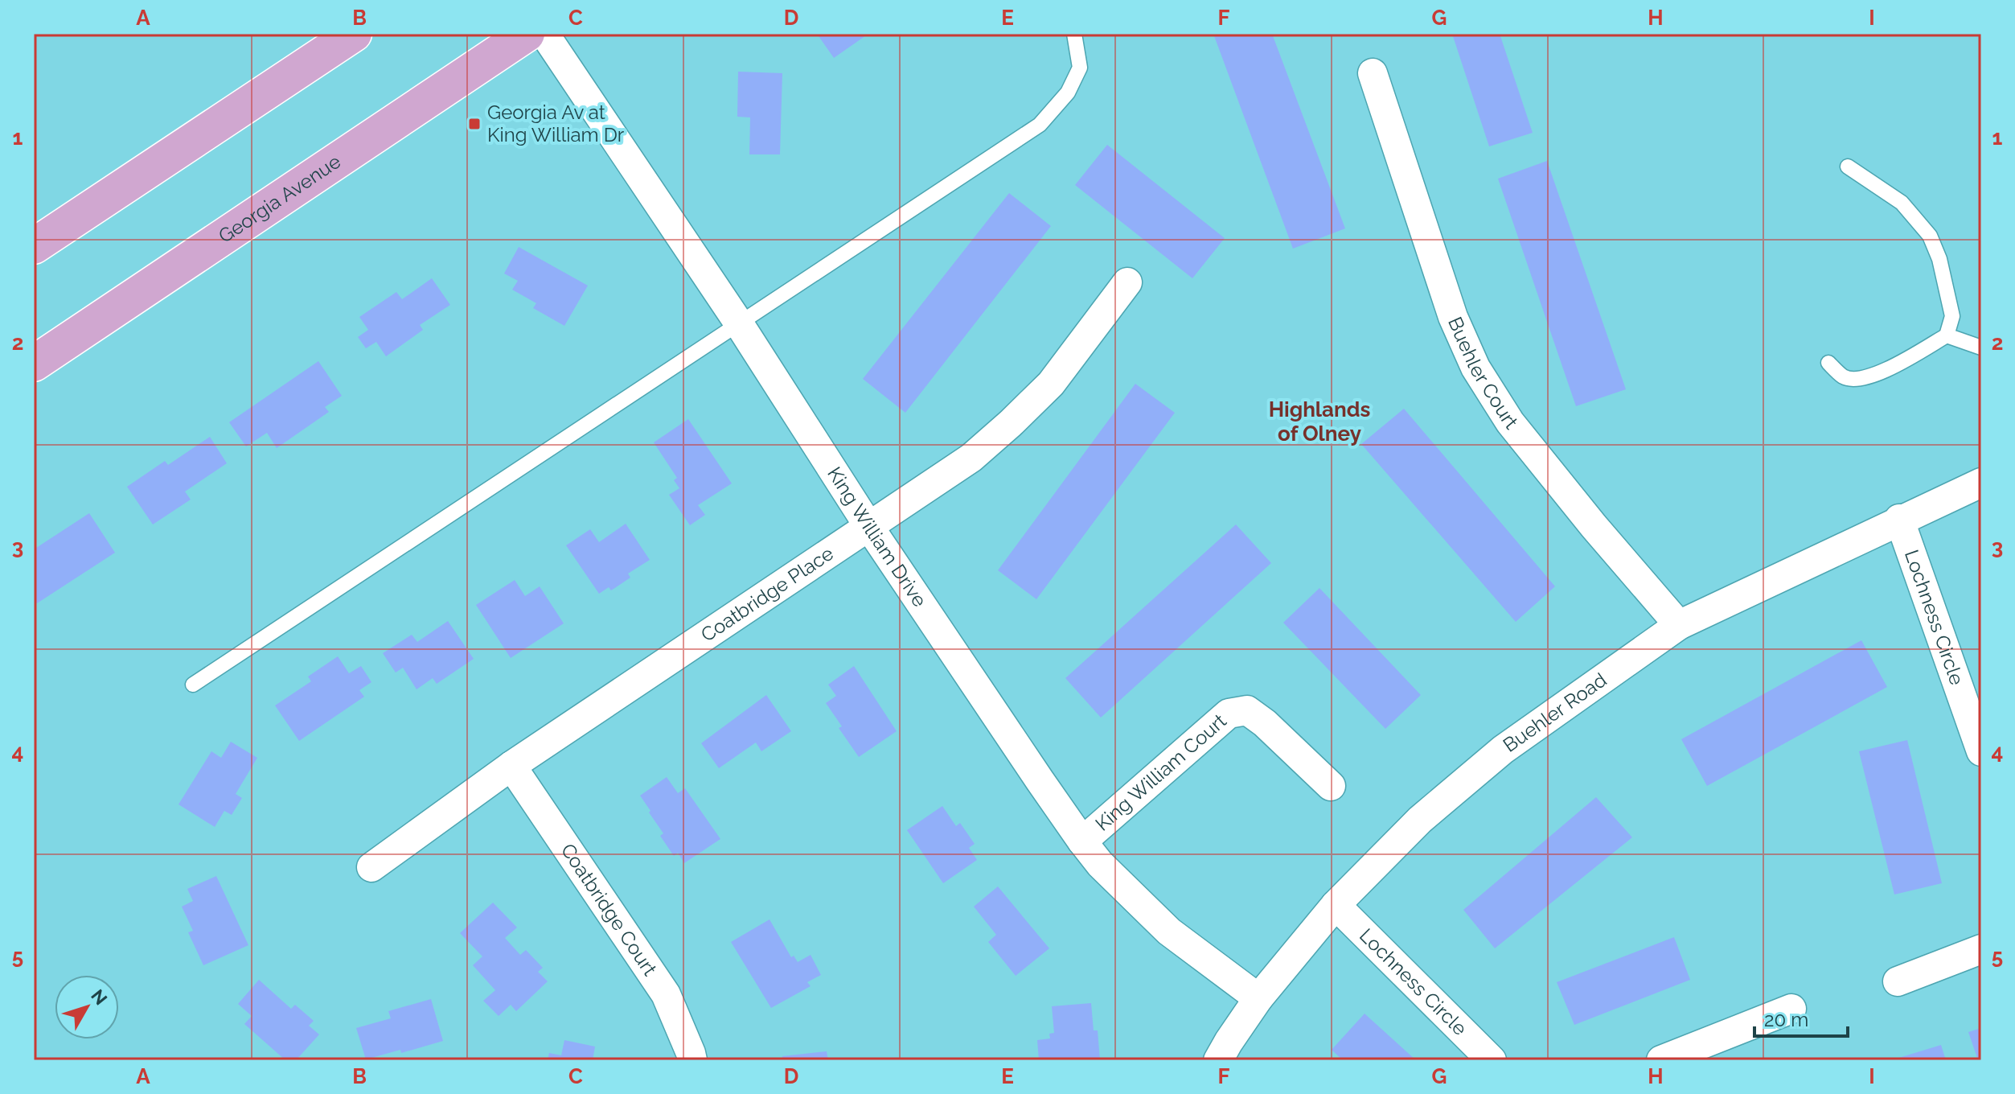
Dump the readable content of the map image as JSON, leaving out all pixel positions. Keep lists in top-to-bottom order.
{
  "streets": {
    "main road": ["Georgia Avenue"],
    "street": [
      "Buehler Court",
      "King William Drive",
      "Coatbridge Place",
      "Lochness Circle",
      "Buehler Road",
      "King William Court",
      "Coatbridge Court"
    ]
  },
  "crossings": [
    ["Buehler Court", "Buehler Road"],
    ["King William Drive", "Coatbridge Place"],
    ["King William Drive", "Buehler Road"],
    ["King William Drive", "King William Court"],
    ["Coatbridge Place", "Coatbridge Court"],
    ["Lochness Circle", "Buehler Road"]
  ],
  "districts": ["Highlands of Olney"],
  "places": {
    "transit": ["Georgia Av at King William Dr"]
  },
  "scale_bar": "20 m",
  "north": "top right",
  "grid": {
    "columns": [
      "A",
      "B",
      "C",
      "D",
      "E",
      "F",
      "G",
      "H",
      "I"
    ],
    "rows": [
      "1",
      "2",
      "3",
      "4",
      "5"
    ]
  }
}
